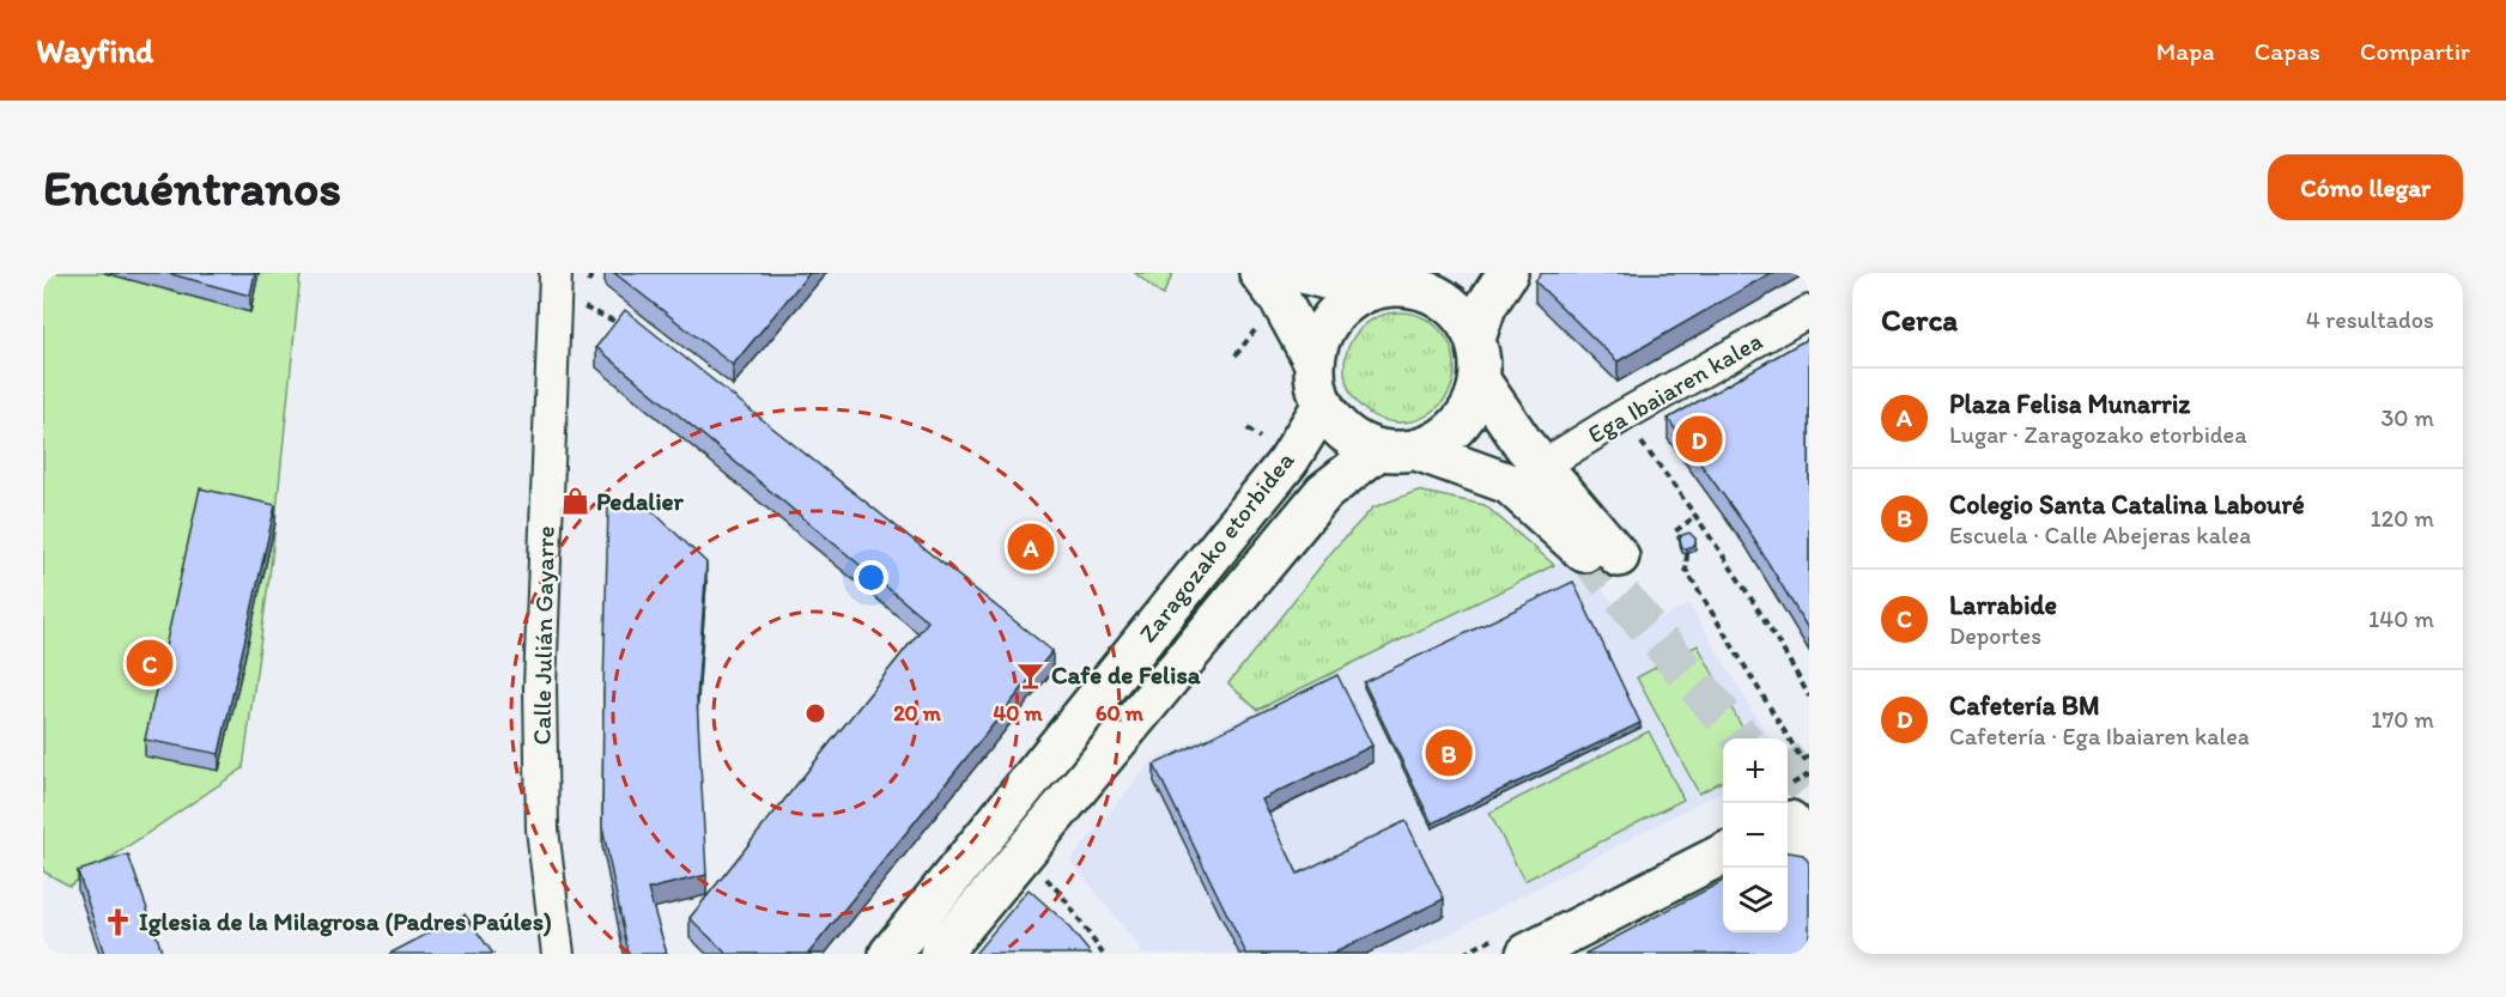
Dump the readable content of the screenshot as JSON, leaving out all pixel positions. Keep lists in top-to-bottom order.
{
  "streets": {
    "main road": ["Zaragozako etorbidea"],
    "street": ["Ega Ibaiaren kalea", "Calle Julián Gayarre"]
  },
  "places": {
    "shop": ["Pedalier"],
    "bar": ["Cafe de Felisa"],
    "church": ["Iglesia de la Milagrosa (Padres Paúles)"]
  },
  "page": {
    "header": "Wayfind",
    "nav": ["Mapa", "Capas", "Compartir"],
    "buttons": "Cómo llegar",
    "title": "Encuéntranos",
    "heading": ["Cerca", "4 resultados"],
    "list": [
      {
        "mark": "A",
        "name": "Plaza Felisa Munarriz",
        "note": "Lugar · Zaragozako etorbidea",
        "value": "30 m"
      },
      {
        "mark": "B",
        "name": "Colegio Santa Catalina Labouré",
        "note": "Escuela · Calle Abejeras kalea",
        "value": "120 m"
      },
      {
        "mark": "C",
        "name": "Larrabide",
        "note": "Deportes",
        "value": "140 m"
      },
      {
        "mark": "D",
        "name": "Cafetería BM",
        "note": "Cafetería · Ega Ibaiaren kalea",
        "value": "170 m"
      }
    ],
    "pins": [
      "D",
      "A",
      "C",
      "B"
    ],
    "map_buttons": ["+", "−"]
  },
  "rings": ["20 m", "40 m", "60 m"]
}
